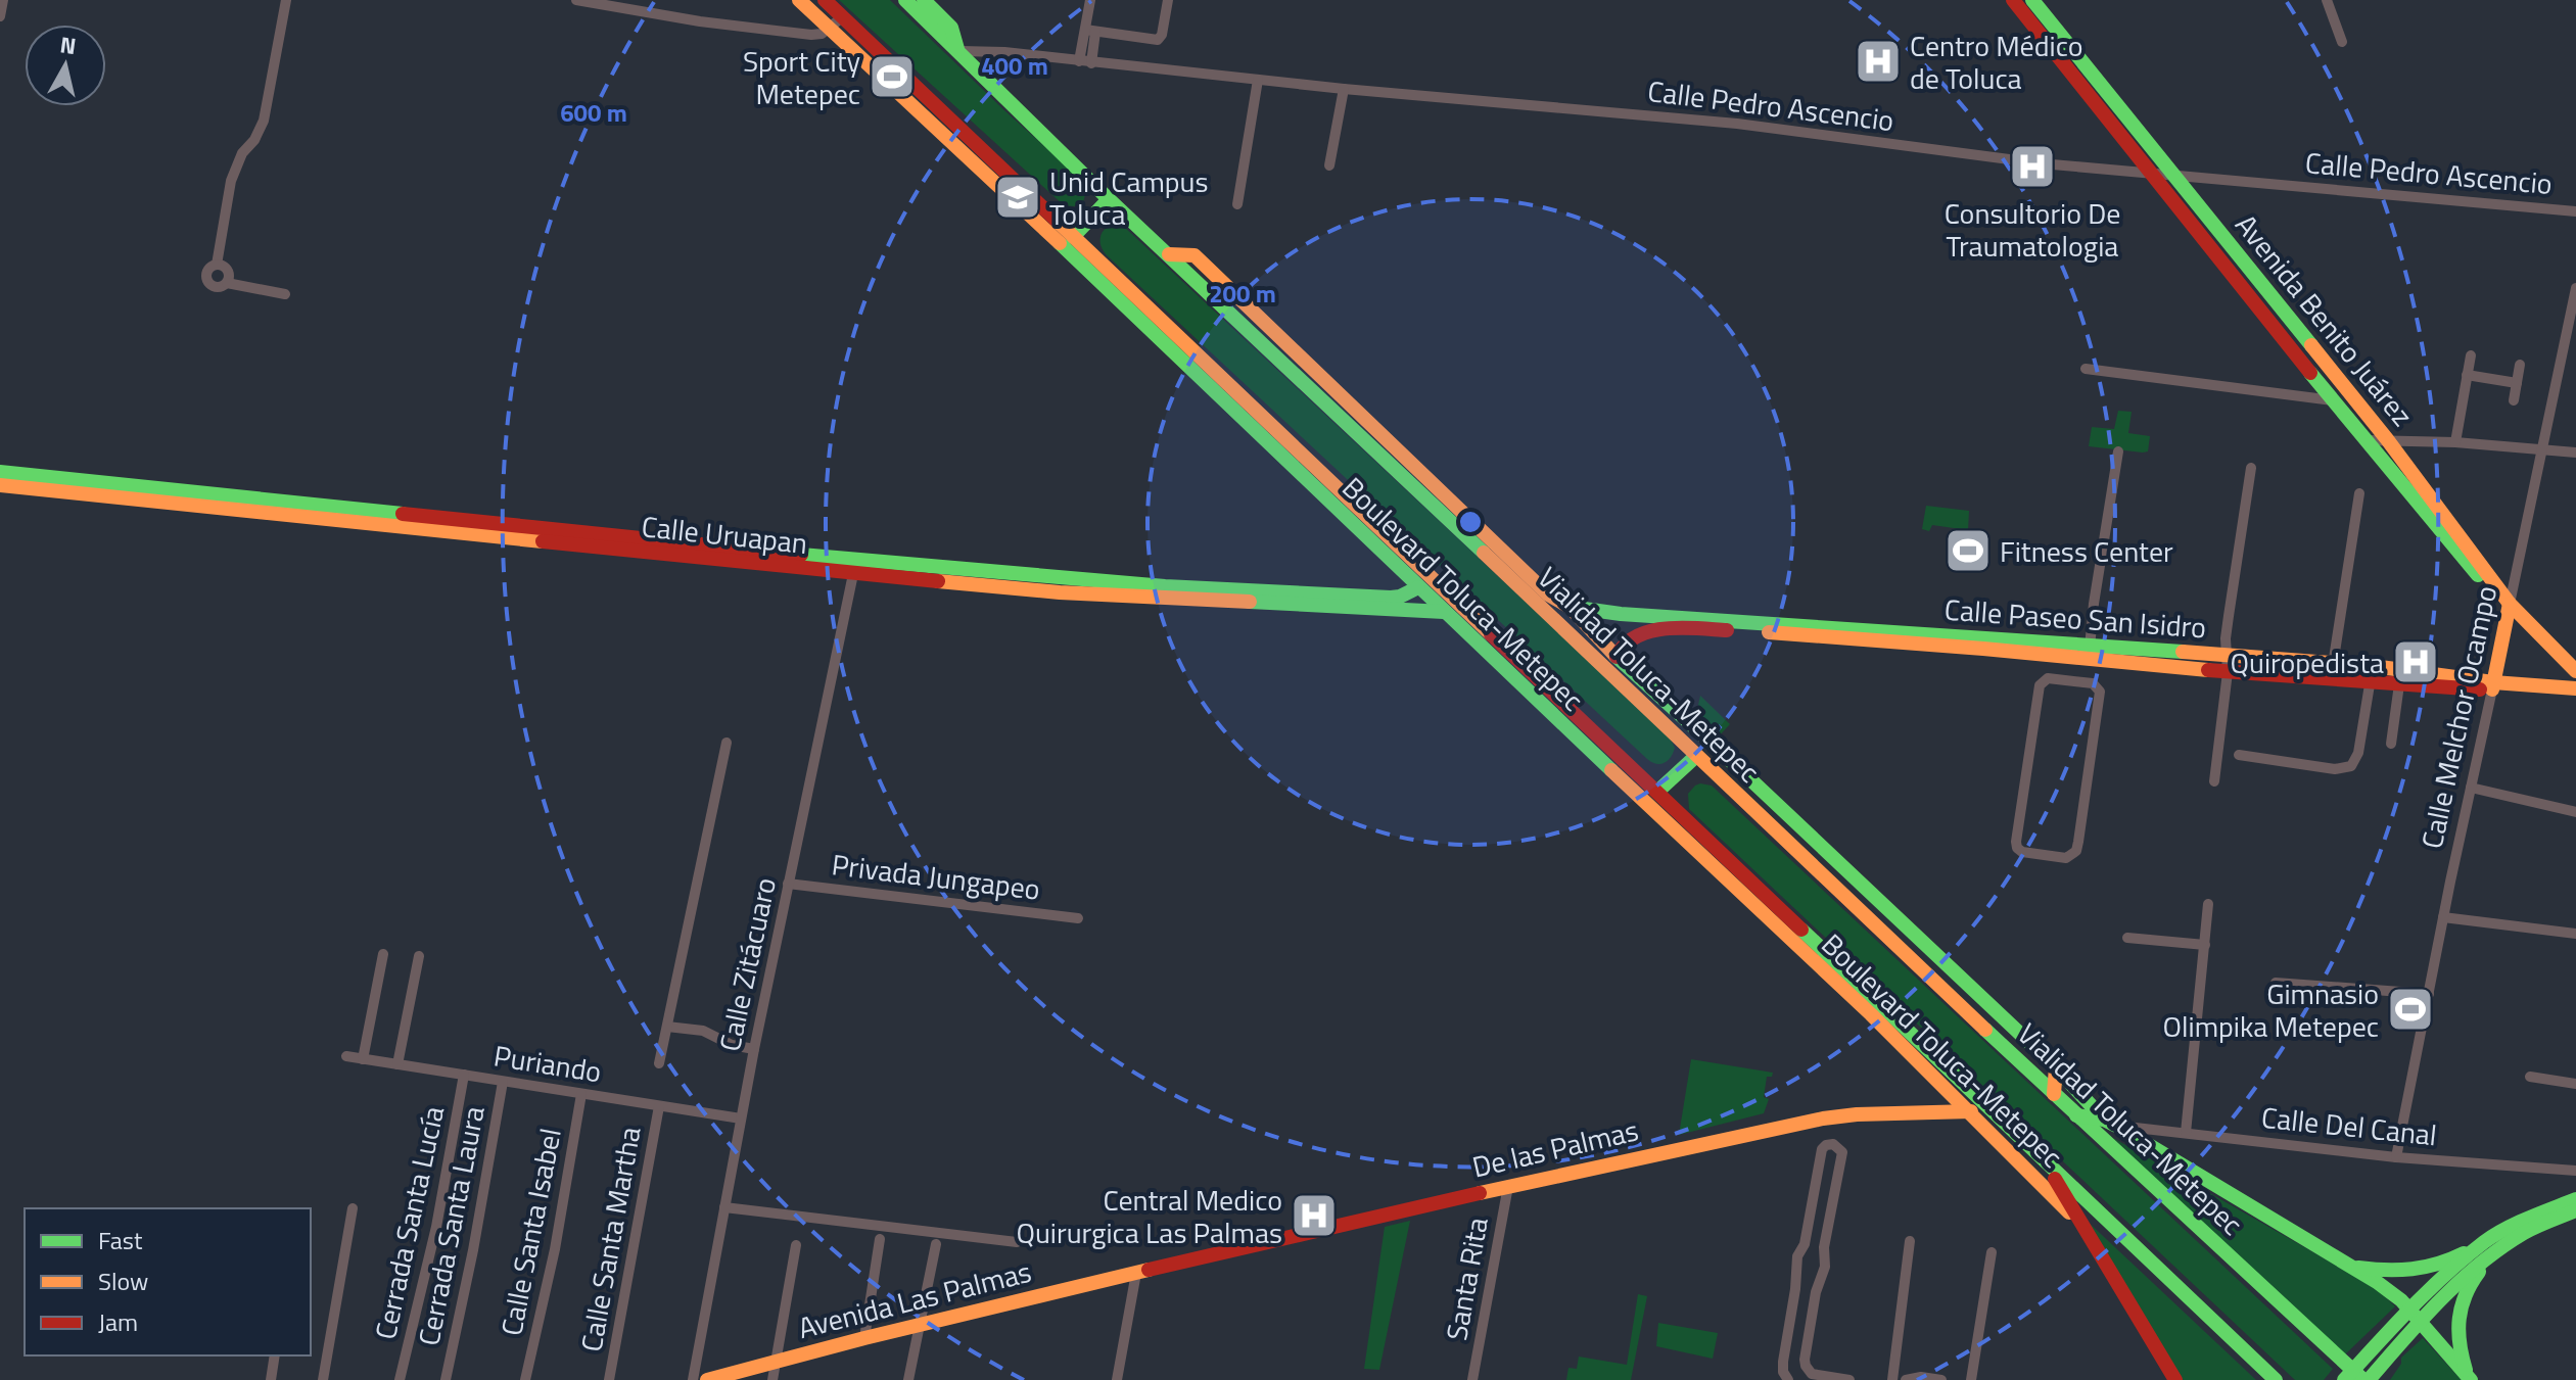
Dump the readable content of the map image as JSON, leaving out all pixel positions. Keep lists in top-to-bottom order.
{
  "streets": {
    "main road": [
      "Avenida Benito Juárez",
      "Calle Uruapan",
      "Boulevard Toluca-Metepec",
      "Calle Paseo San Isidro",
      "Vialidad Toluca-Metepec",
      "Calle Melchor Ocampo",
      "De las Palmas",
      "Avenida Las Palmas"
    ],
    "street": [
      "Calle Pedro Ascencio",
      "Privada Jungapeo",
      "Calle Zitácuaro",
      "Puriando",
      "Calle Del Canal",
      "Cerrada Santa Lucía",
      "Cerrada Santa Laura",
      "Calle Santa Isabel",
      "Calle Santa Martha",
      "Santa Rita"
    ]
  },
  "crossings": [
    ["Calle Pedro Ascencio", "Avenida Benito Juárez"],
    ["Calle Pedro Ascencio", "Vialidad Toluca-Metepec"],
    ["Avenida Benito Juárez", "Calle Melchor Ocampo"],
    ["Calle Uruapan", "Boulevard Toluca-Metepec"],
    ["Calle Uruapan", "Calle Zitácuaro"],
    ["Boulevard Toluca-Metepec", "Calle Paseo San Isidro"],
    ["Boulevard Toluca-Metepec", "Vialidad Toluca-Metepec"],
    ["Boulevard Toluca-Metepec", "De las Palmas"],
    ["Calle Paseo San Isidro", "Calle Melchor Ocampo"],
    ["Calle Melchor Ocampo", "Calle Del Canal"],
    ["Privada Jungapeo", "Calle Zitácuaro"],
    ["Calle Zitácuaro", "Puriando"],
    ["Puriando", "Cerrada Santa Lucía"],
    ["Puriando", "Cerrada Santa Laura"],
    ["Puriando", "Calle Santa Isabel"],
    ["Puriando", "Calle Santa Martha"],
    ["De las Palmas", "Santa Rita"],
    ["De las Palmas", "Avenida Las Palmas"]
  ],
  "places": {
    "hospital": [
      "Centro Médico de Toluca",
      "Consultorio De Traumatologia",
      "Quiropedista",
      "Central Medico Quirurgica Las Palmas"
    ],
    "sports": ["Sport City Metepec", "Fitness Center", "Gimnasio Olimpika Metepec"],
    "school or university": ["Unid Campus Toluca"]
  },
  "legend": ["Fast", "Slow", "Jam"],
  "north": "top",
  "rings": ["400 m", "600 m", "200 m"]
}
